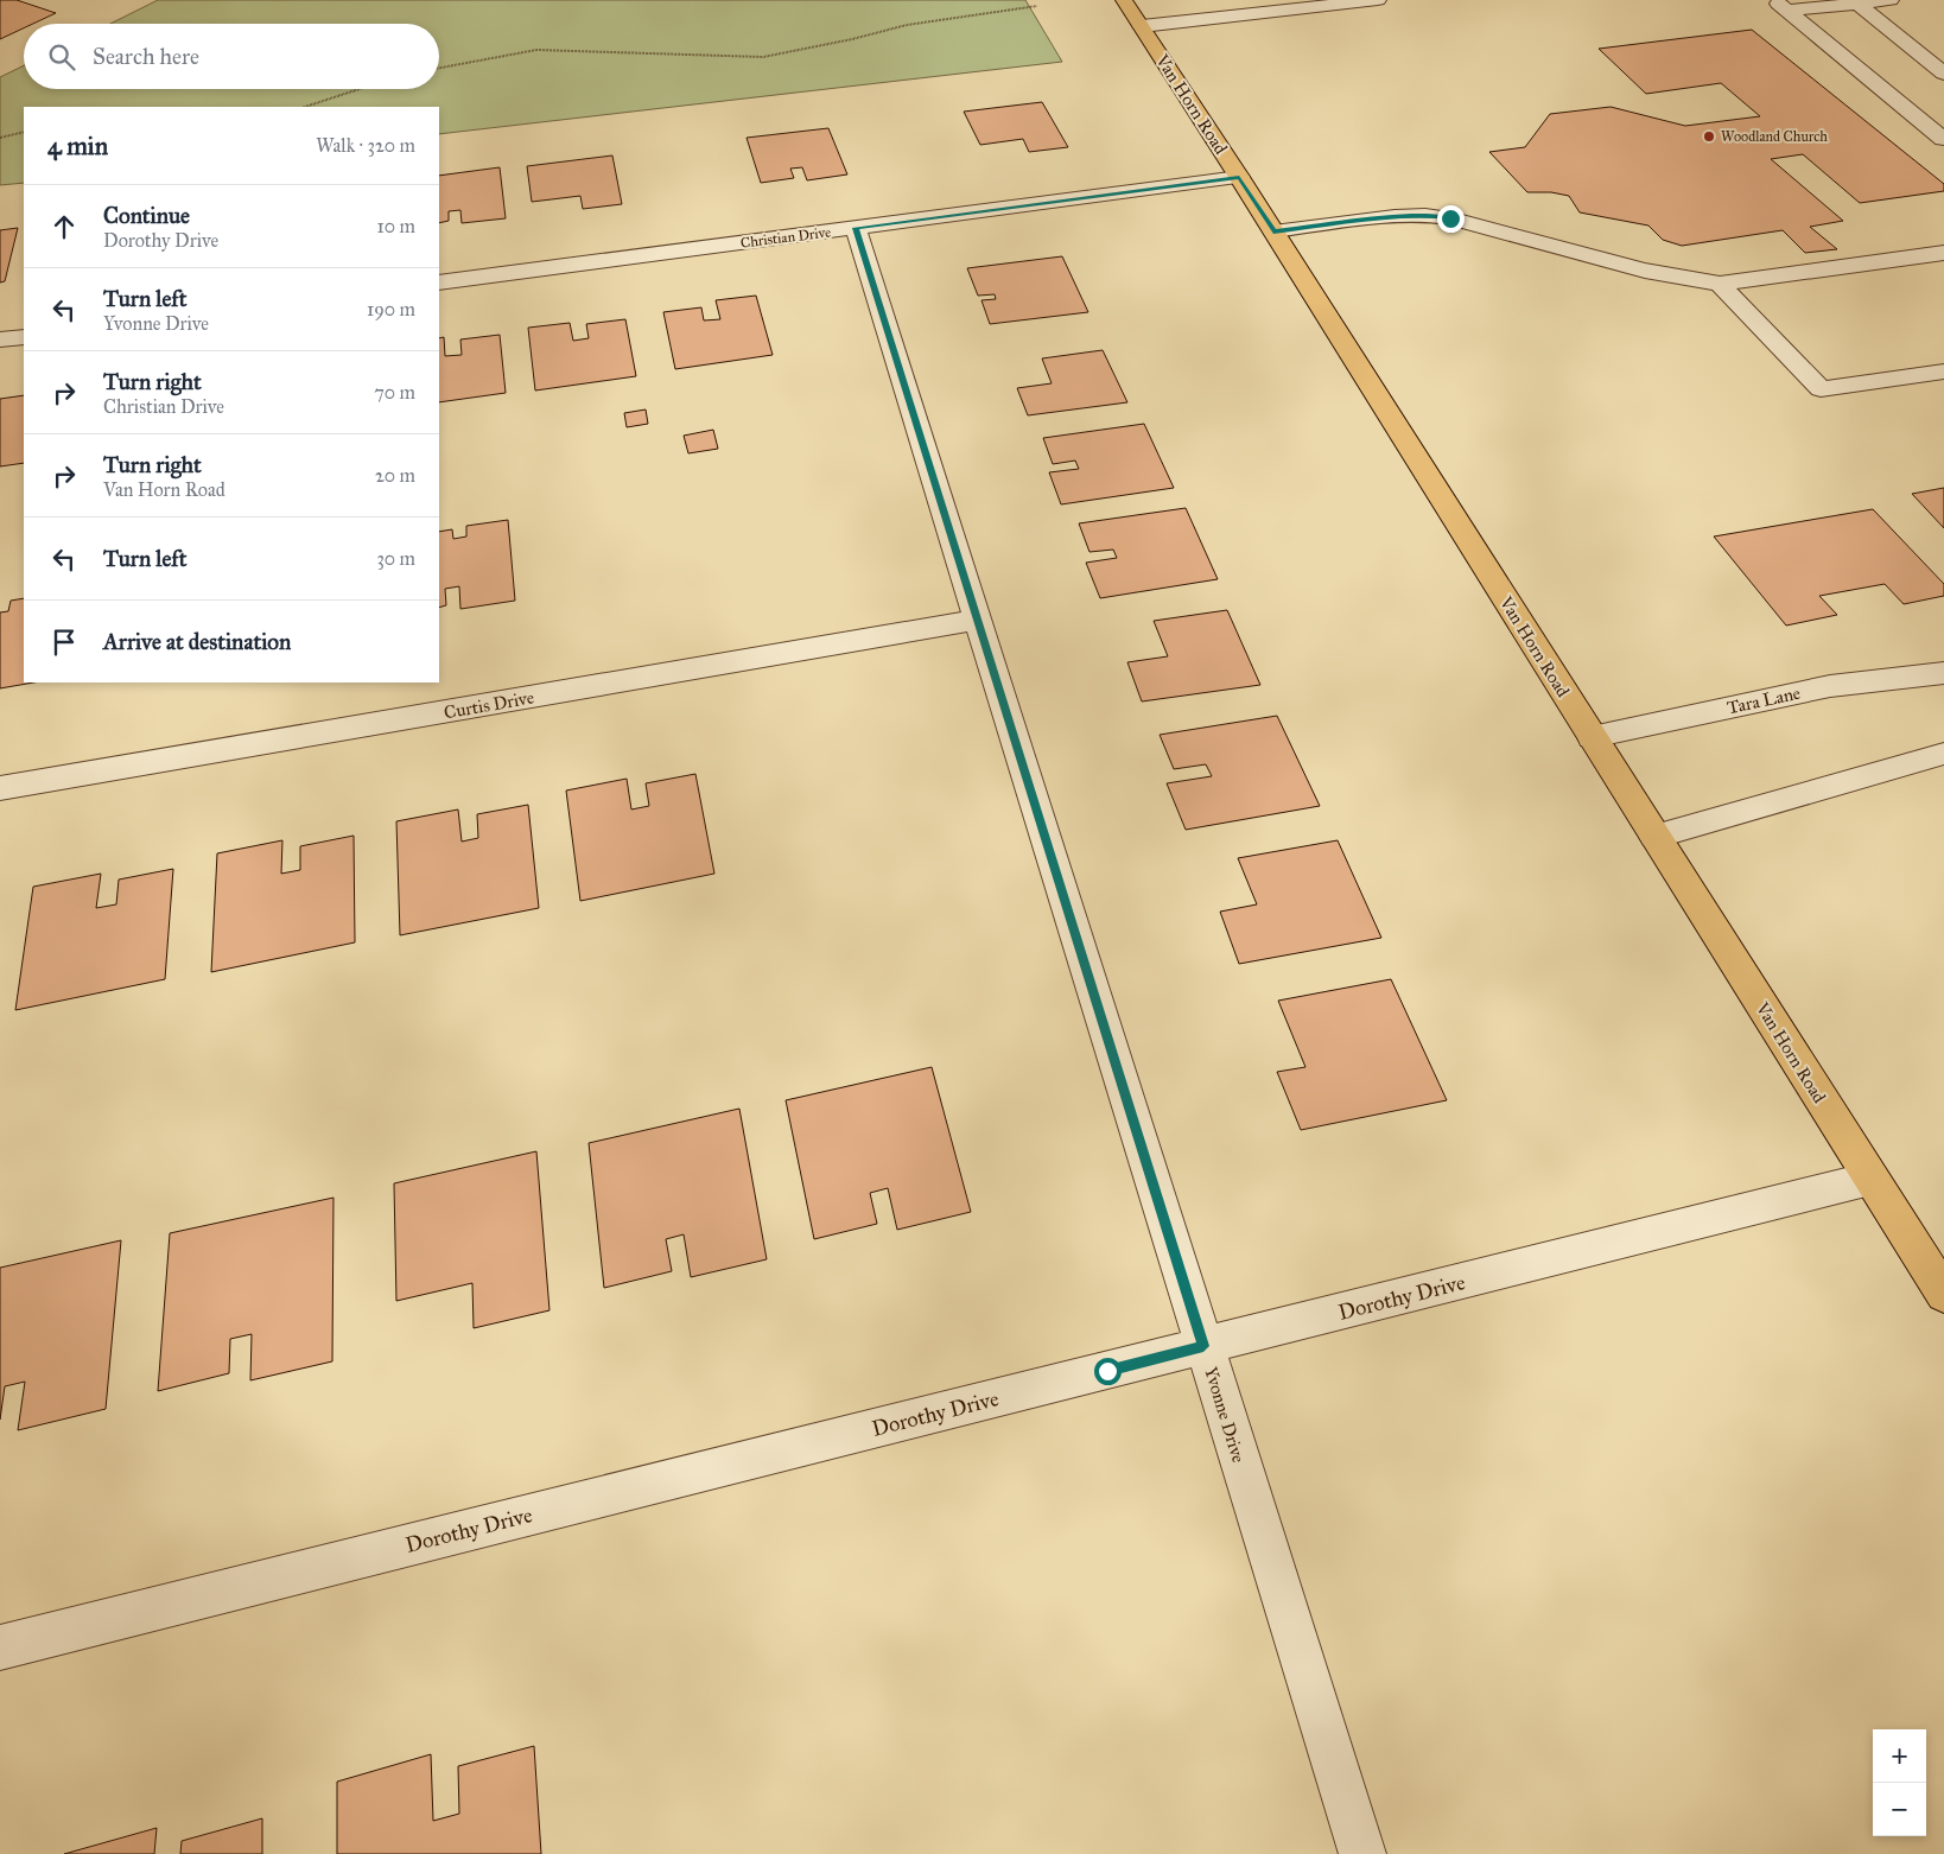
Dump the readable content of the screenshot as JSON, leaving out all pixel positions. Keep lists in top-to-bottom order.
{
  "streets": {
    "main road": ["Van Horn Road"],
    "street": [
      "Christian Drive",
      "Tara Lane",
      "Curtis Drive",
      "Dorothy Drive",
      "Yvonne Drive"
    ]
  },
  "crossings": [
    ["Van Horn Road", "Christian Drive"],
    ["Van Horn Road", "Tara Lane"],
    ["Van Horn Road", "Dorothy Drive"],
    ["Christian Drive", "Yvonne Drive"],
    ["Curtis Drive", "Yvonne Drive"],
    ["Dorothy Drive", "Yvonne Drive"]
  ],
  "places": ["Woodland Church"],
  "page": {
    "search": "Search here",
    "heading": ["4 min", "Walk · 320 m"],
    "list": [
      ["Continue", "Dorothy Drive", "10 m"],
      ["Turn left", "Yvonne Drive", "190 m"],
      ["Turn right", "Christian Drive", "70 m"],
      ["Turn right", "Van Horn Road", "20 m"],
      ["Turn left", "30 m"],
      "Arrive at destination"
    ],
    "map_buttons": ["+", "−"]
  }
}
